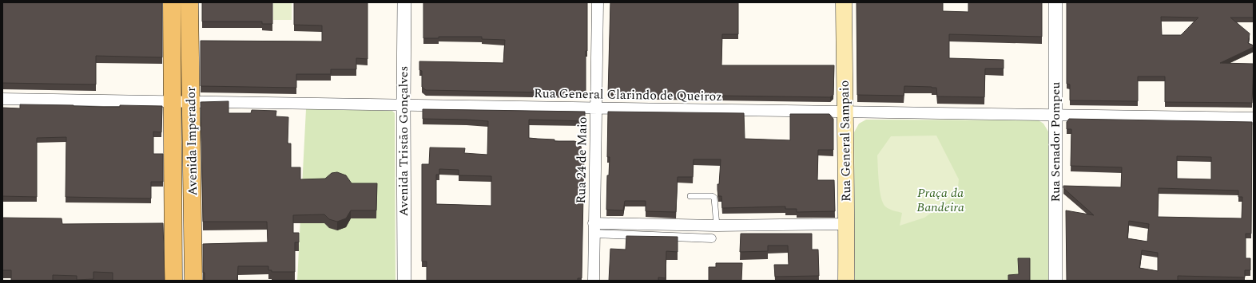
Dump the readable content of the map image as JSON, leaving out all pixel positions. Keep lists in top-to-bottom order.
{
  "streets": {
    "main road": ["Avenida Imperador", "Rua General Sampaio"],
    "street": [
      "Rua General Clarindo de Queiroz",
      "Avenida Tristão Gonçalves",
      "Rua Senador Pompeu",
      "Rua 24 de Maio"
    ]
  },
  "crossings": [
    ["Rua General Clarindo de Queiroz", "Avenida Imperador"],
    ["Rua General Clarindo de Queiroz", "Avenida Tristão Gonçalves"],
    ["Rua General Clarindo de Queiroz", "Rua General Sampaio"],
    ["Rua General Clarindo de Queiroz", "Rua Senador Pompeu"],
    ["Rua General Clarindo de Queiroz", "Rua 24 de Maio"]
  ],
  "parks": ["Praça da Bandeira"]
}
